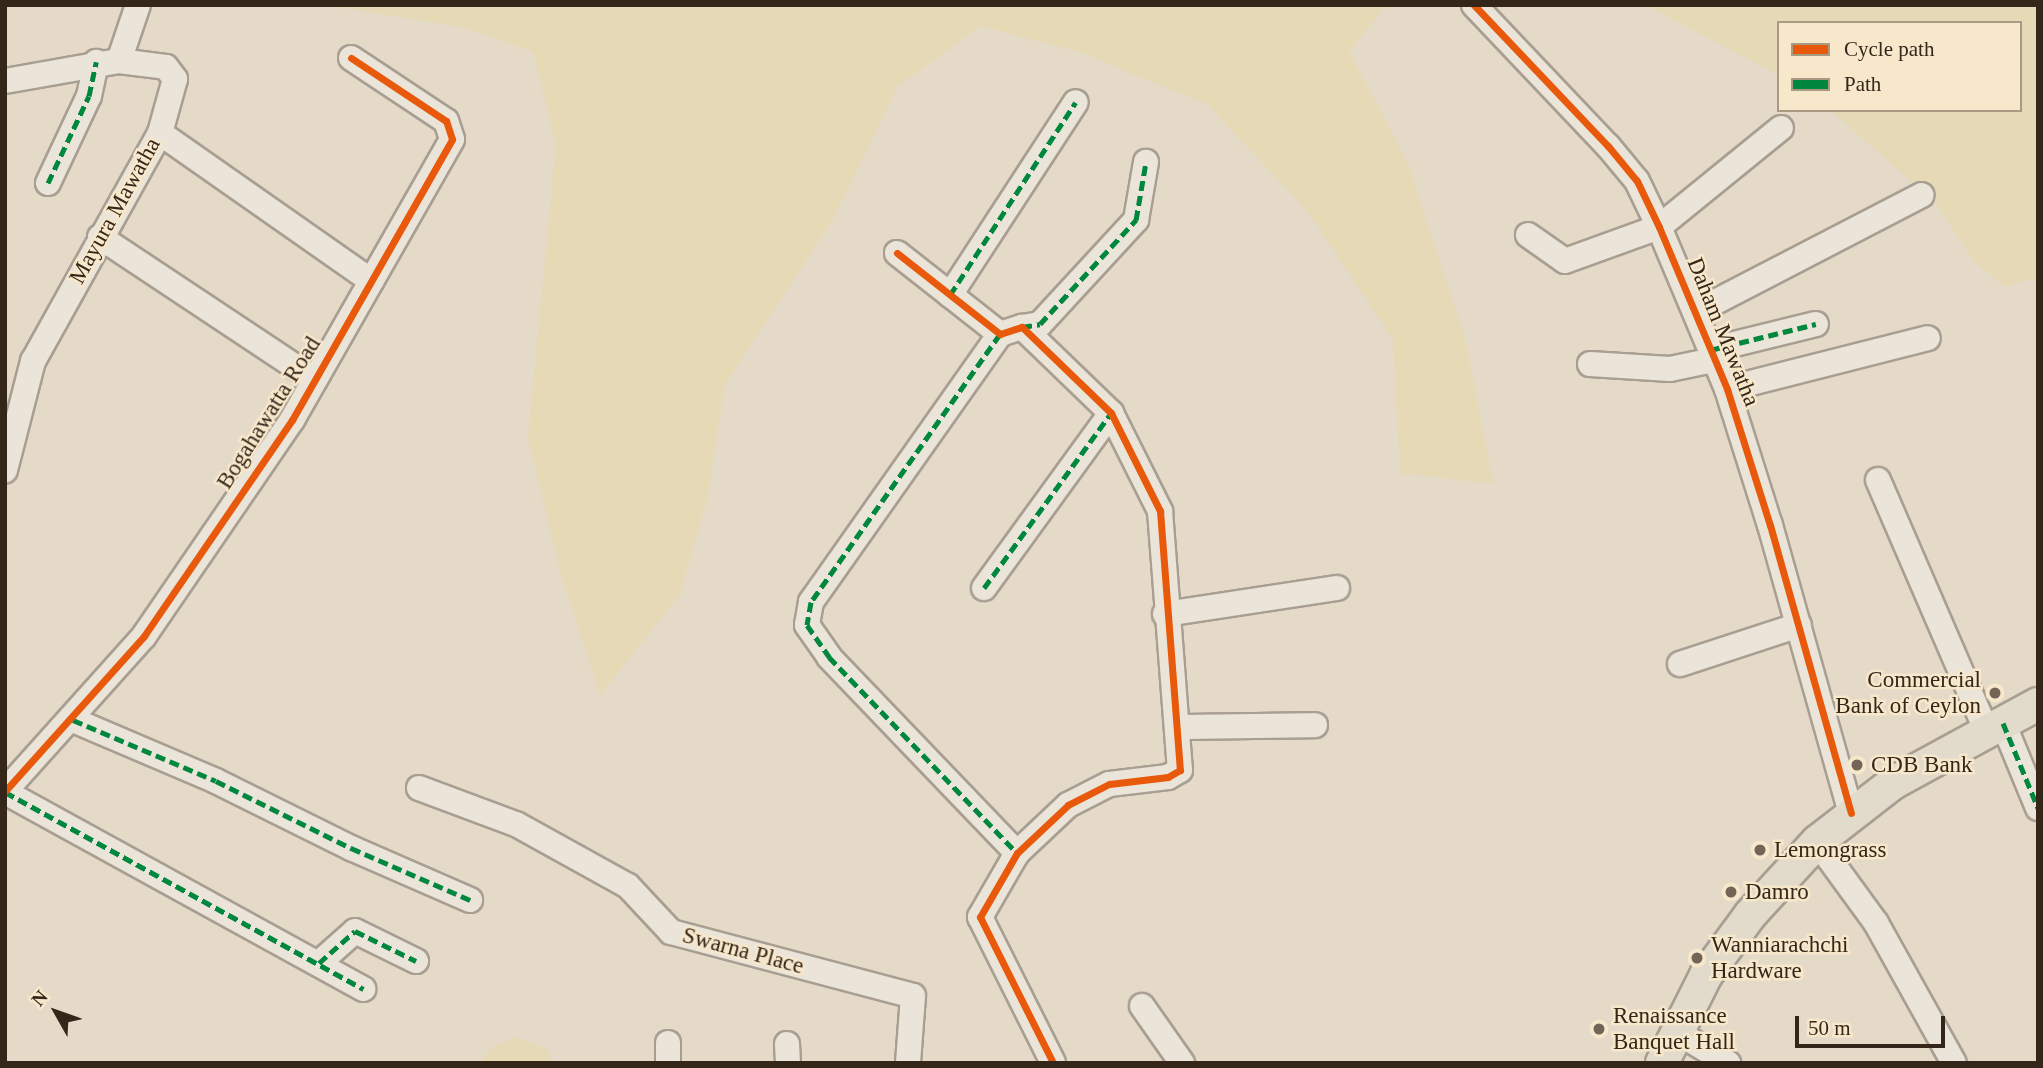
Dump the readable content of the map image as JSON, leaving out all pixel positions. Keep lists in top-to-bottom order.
{
  "streets": {
    "street": [
      "Mayura Mawatha",
      "Daham Mawatha",
      "Bogahawatta Road",
      "Swarna Place"
    ]
  },
  "places": [
    "Commercial Bank of Ceylon",
    "CDB Bank",
    "Lemongrass",
    "Damro",
    "Wanniarachchi Hardware",
    "Renaissance Banquet Hall"
  ],
  "legend": ["Cycle path", "Path"],
  "scale_bar": "50 m",
  "north": "top left"
}
